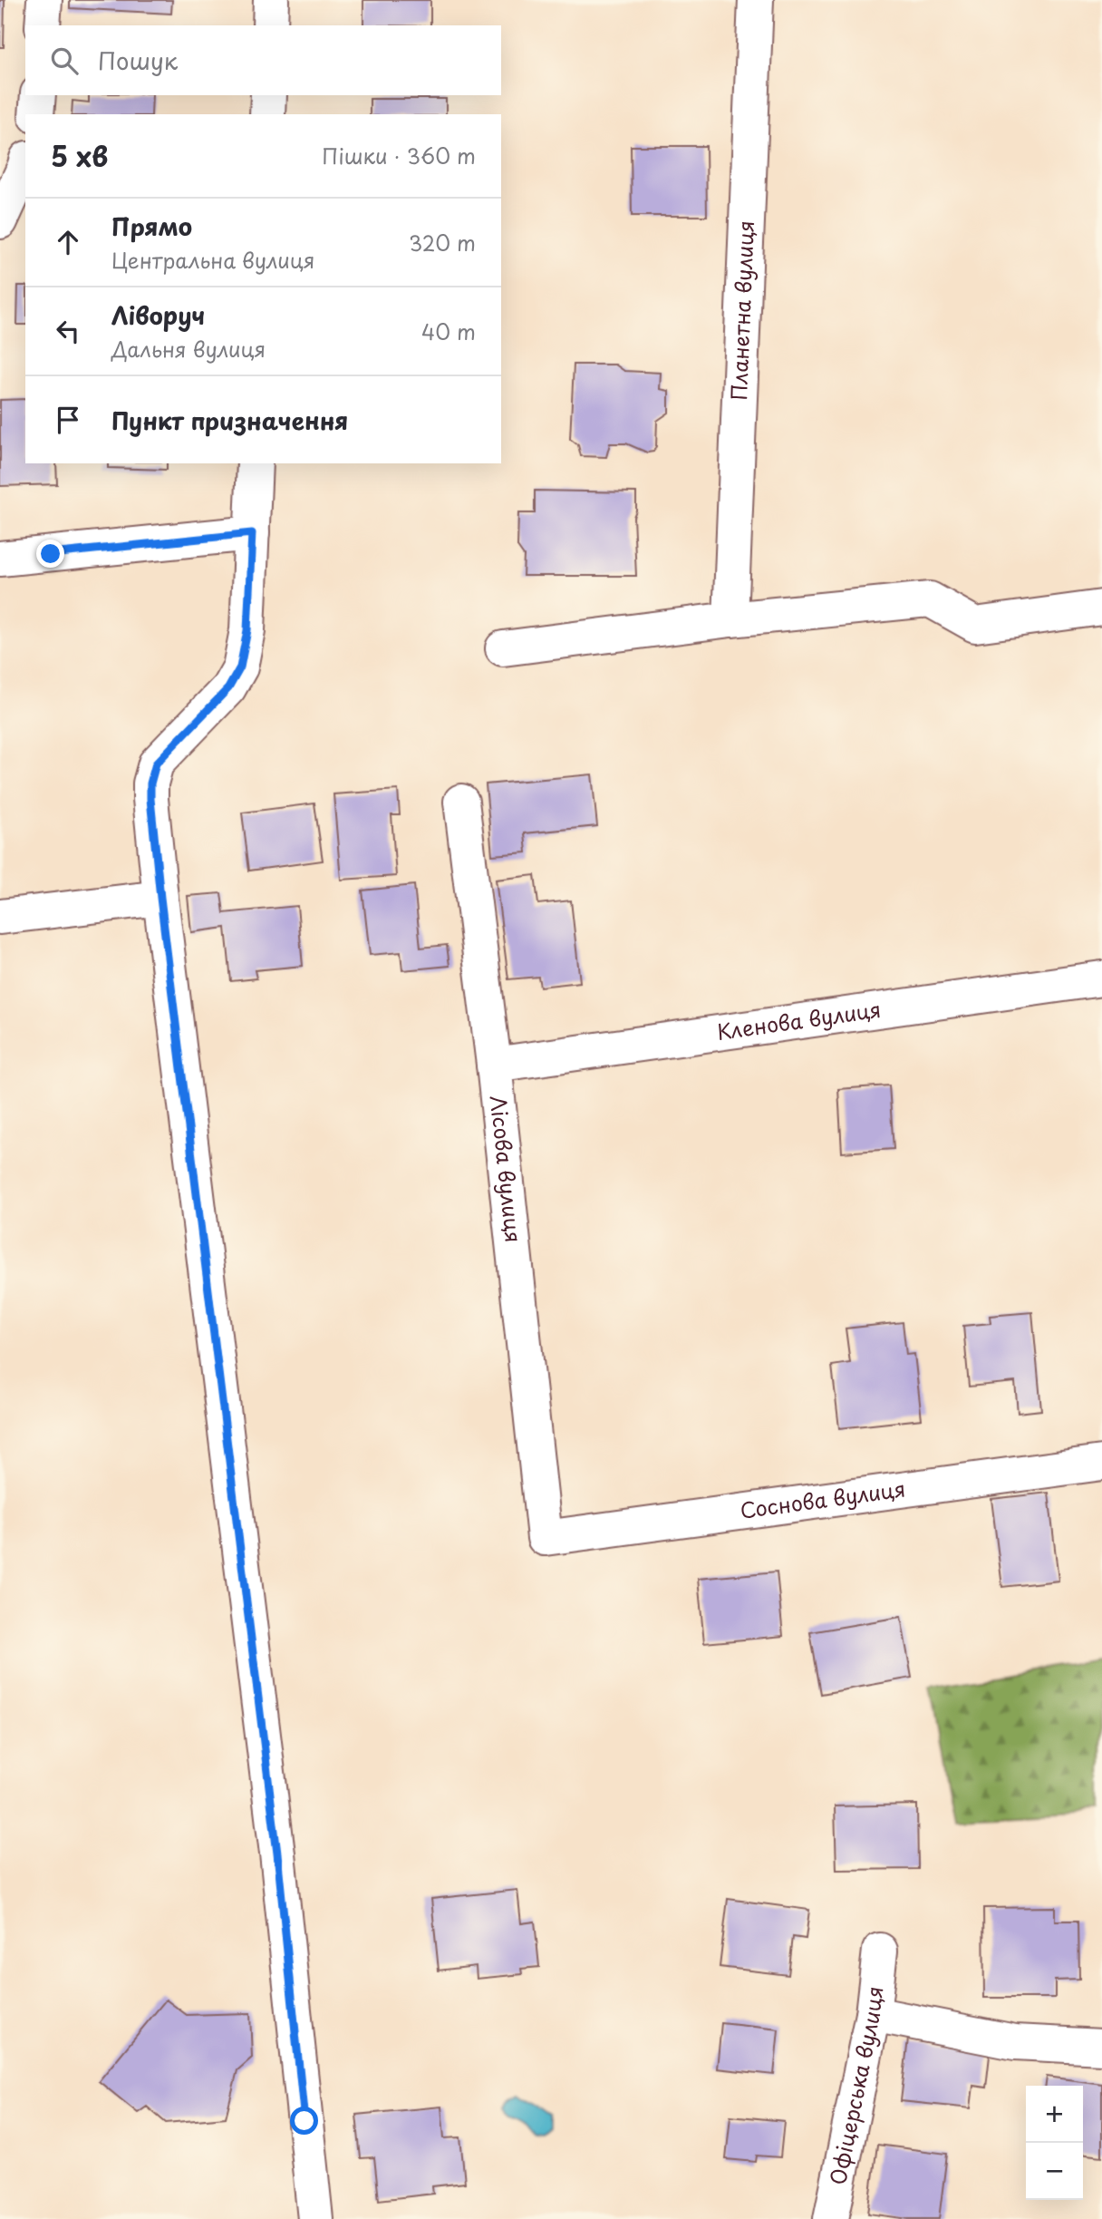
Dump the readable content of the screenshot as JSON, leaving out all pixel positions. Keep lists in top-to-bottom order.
{
  "streets": {
    "street": [
      "Планетна вулиця",
      "Кленова вулиця",
      "Лісова вулиця",
      "Соснова вулиця",
      "Офіцерська вулиця"
    ]
  },
  "crossings": [
    ["Кленова вулиця", "Лісова вулиця"],
    ["Лісова вулиця", "Соснова вулиця"]
  ],
  "page": {
    "search": "Пошук",
    "heading": ["5 хв", "Пішки · 360 m"],
    "list": [
      ["Прямо", "Центральна вулиця", "320 m"],
      ["Ліворуч", "Дальня вулиця", "40 m"],
      "Пункт призначення"
    ],
    "map_buttons": ["+", "−"]
  }
}
